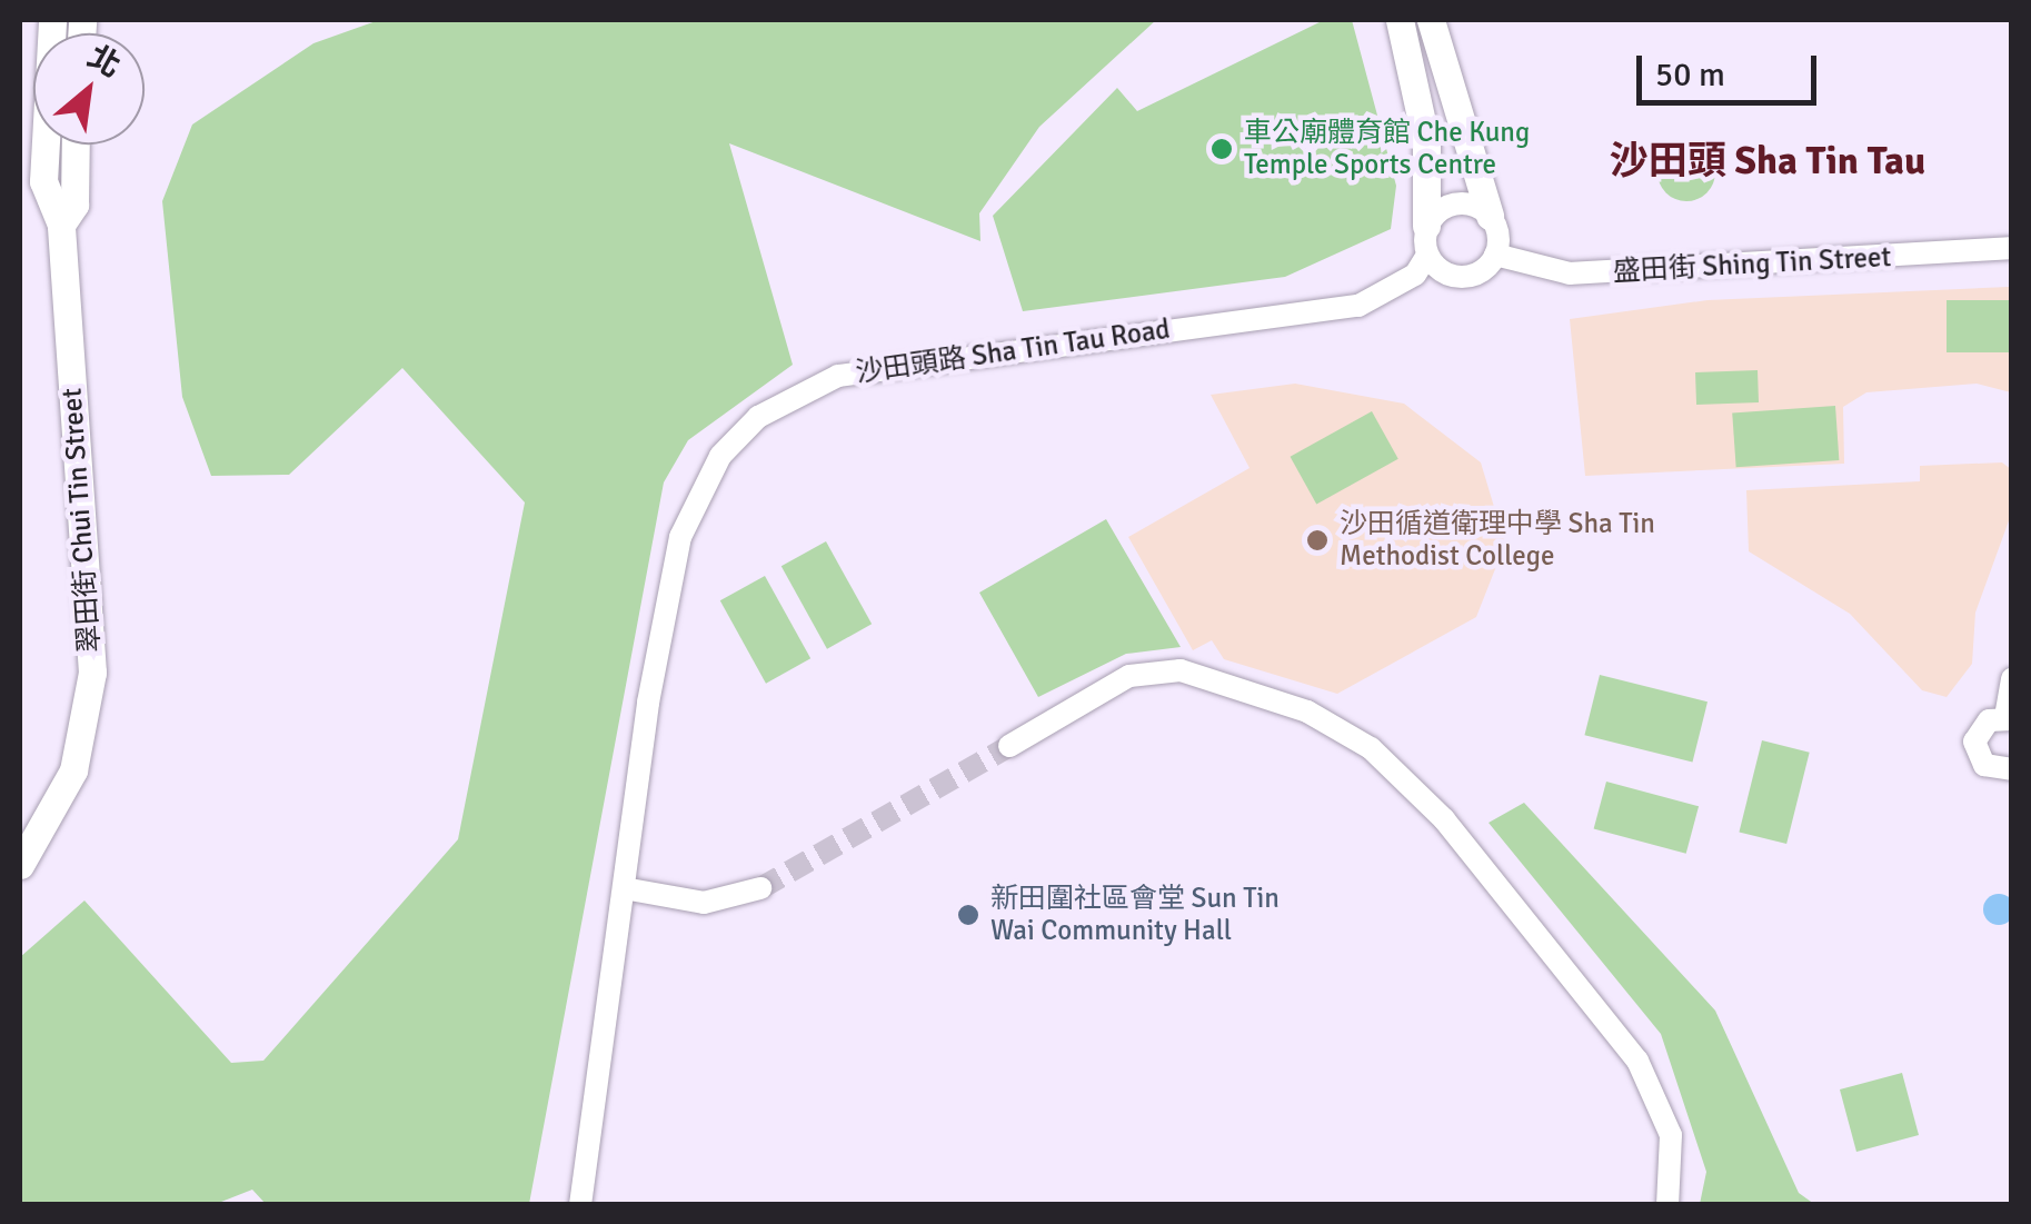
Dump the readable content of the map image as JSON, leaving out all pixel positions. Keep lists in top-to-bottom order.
{
  "streets": {
    "street": ["盛田街 Shing Tin Street", "沙田頭路 Sha Tin Tau Road", "翠田街 Chui Tin Street"]
  },
  "crossings": [
    ["盛田街 Shing Tin Street", "沙田頭路 Sha Tin Tau Road"]
  ],
  "districts": ["沙田頭 Sha Tin Tau"],
  "places": ["車公廟體育館 Che Kung Temple Sports Centre", "沙田循道衛理中學 Sha Tin Methodist College", "新田圍社區會堂 Sun Tin Wai Community Hall"],
  "scale_bar": "50 m",
  "north": "top right"
}
